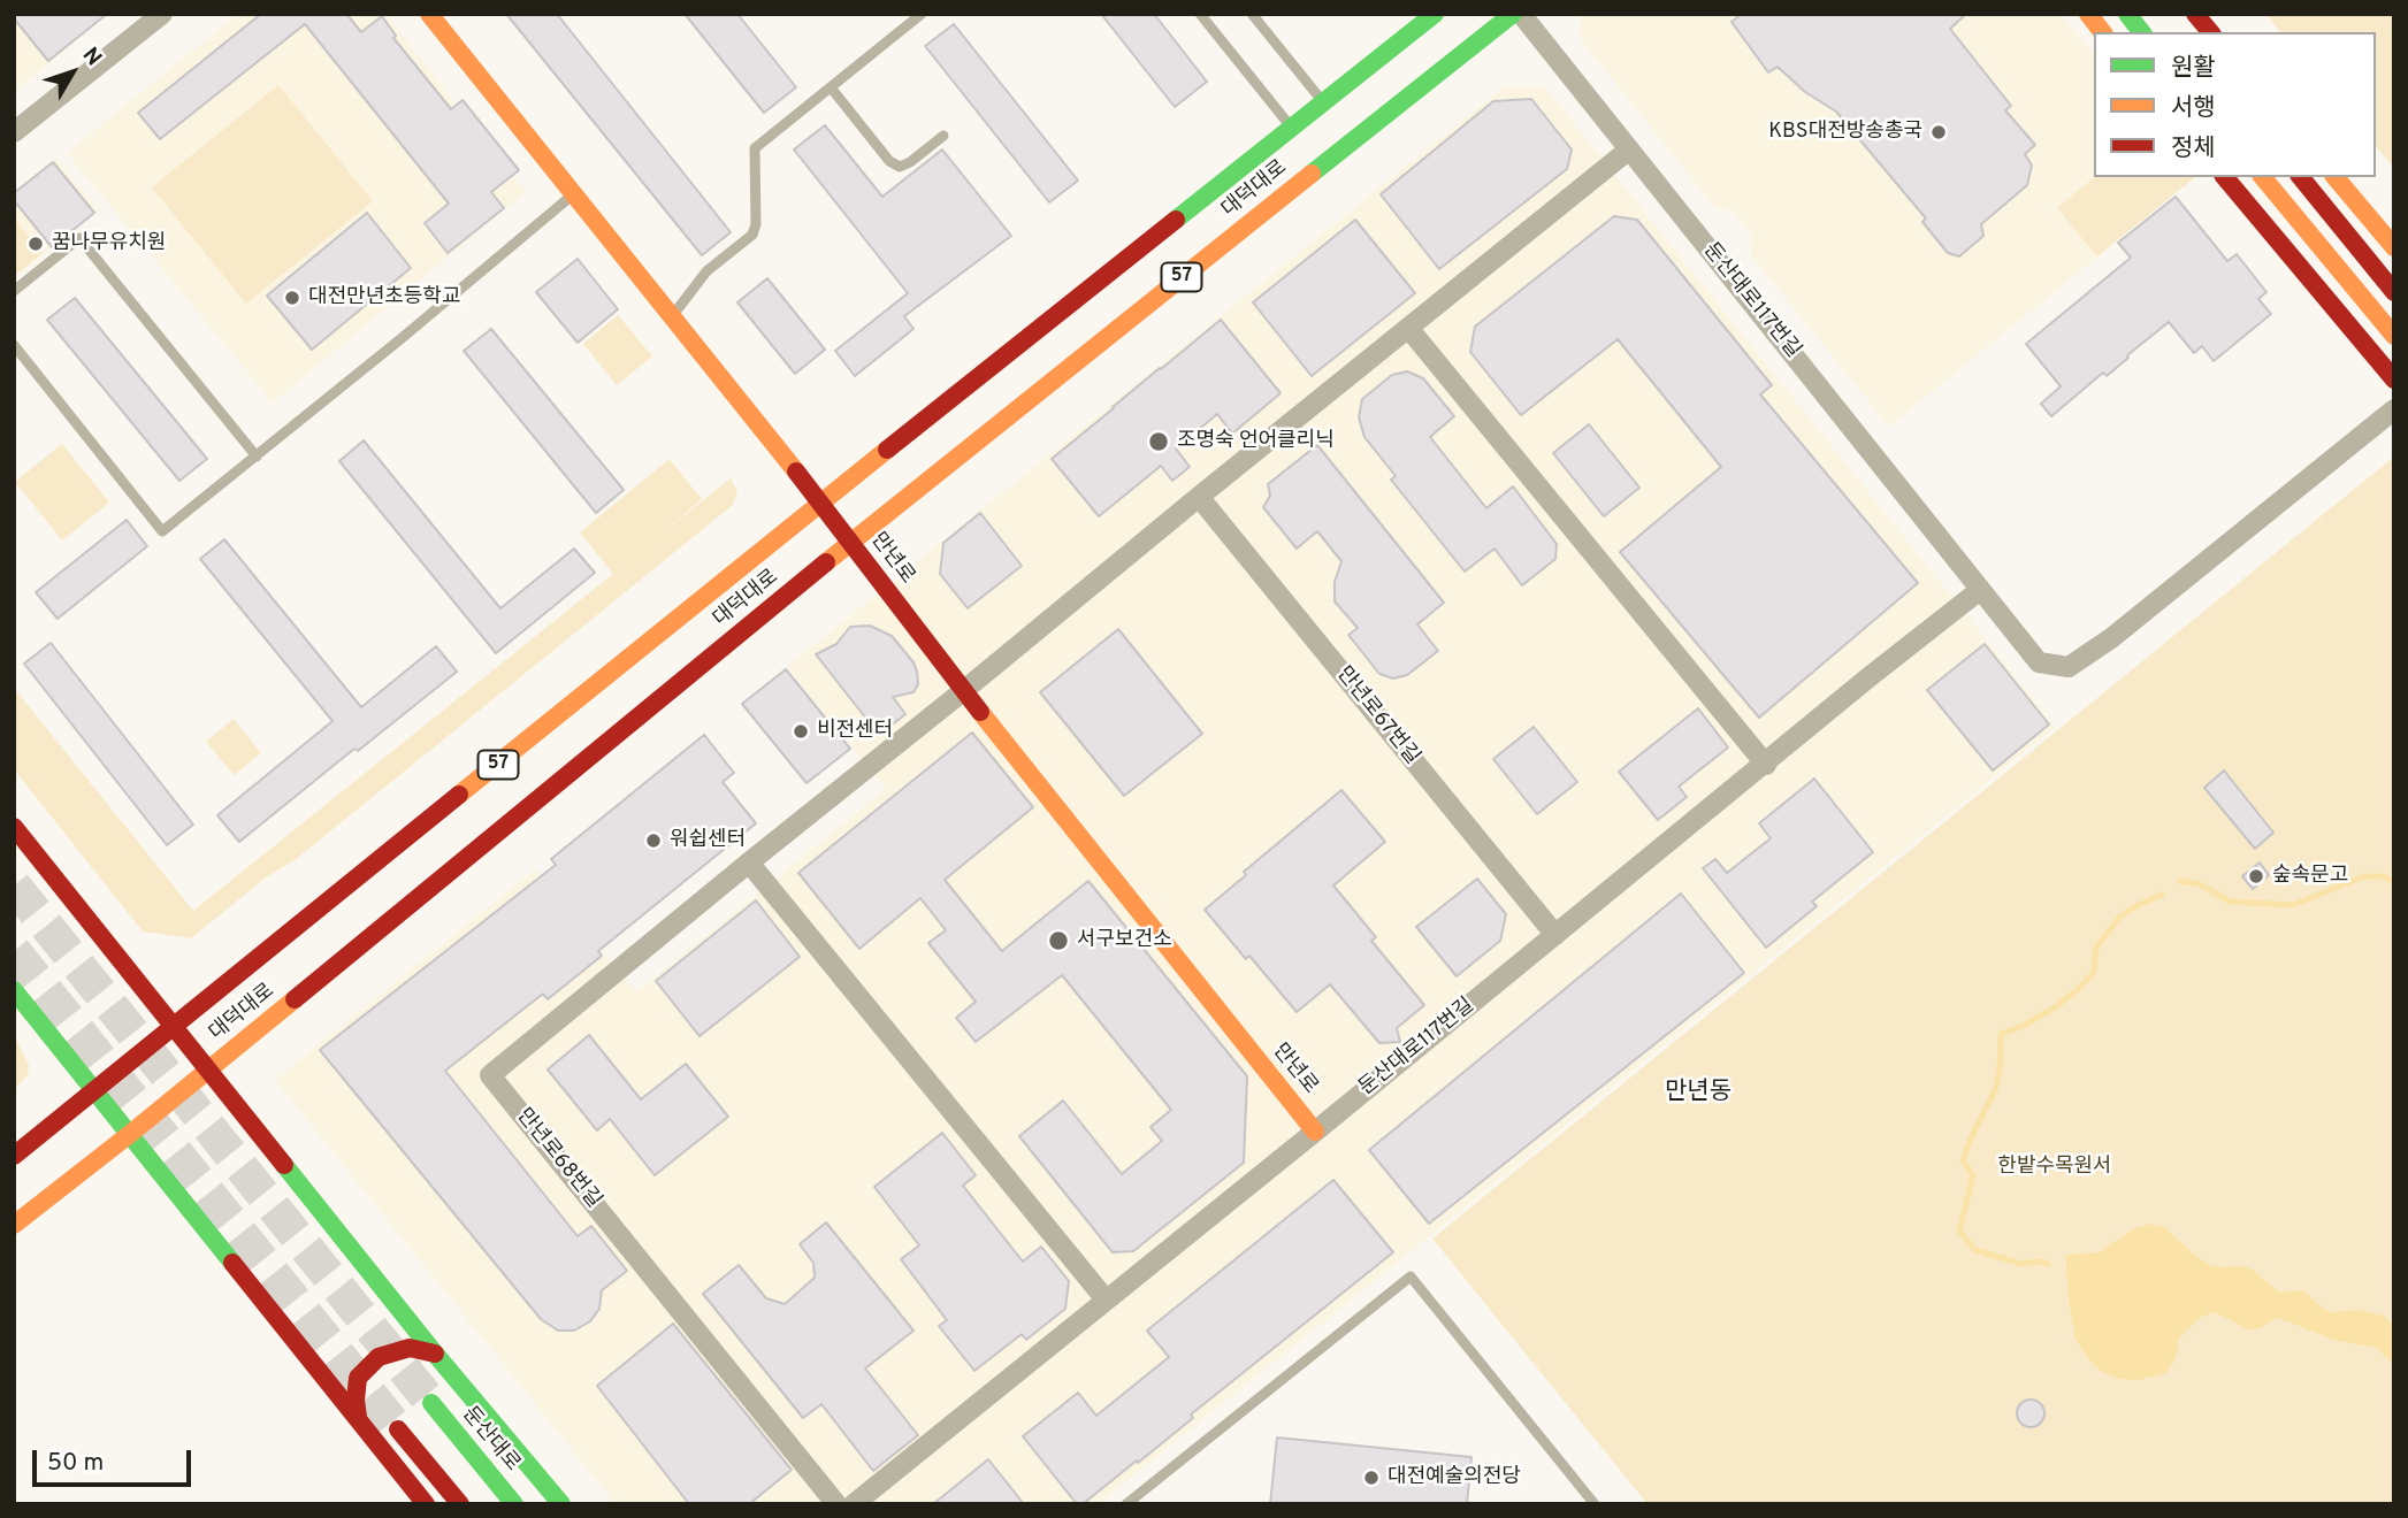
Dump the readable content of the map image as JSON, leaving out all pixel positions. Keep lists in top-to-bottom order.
{
  "streets": {
    "main road": [
      "대덕대로",
      "57",
      "만년로",
      "둔산대로"
    ],
    "street": ["둔산대로117번길", "만년로67번길", "만년로68번길"]
  },
  "crossings": [
    ["대덕대로", "만년로"],
    ["둔산대로117번길", "만년로"],
    ["둔산대로117번길", "만년로67번길"],
    ["만년로", "만년로68번길"]
  ],
  "districts": ["만년동"],
  "parks": ["한밭수목원서"],
  "places": [
    "KBS대전방송총국",
    "꿈나무유치원",
    "대전만년초등학교",
    "조명숙 언어클리닉",
    "비전센터",
    "워쉽센터",
    "숲속문고",
    "서구보건소",
    "대전예술의전당"
  ],
  "legend": ["원활", "서행", "정체"],
  "scale_bar": "50 m",
  "north": "top right"
}
